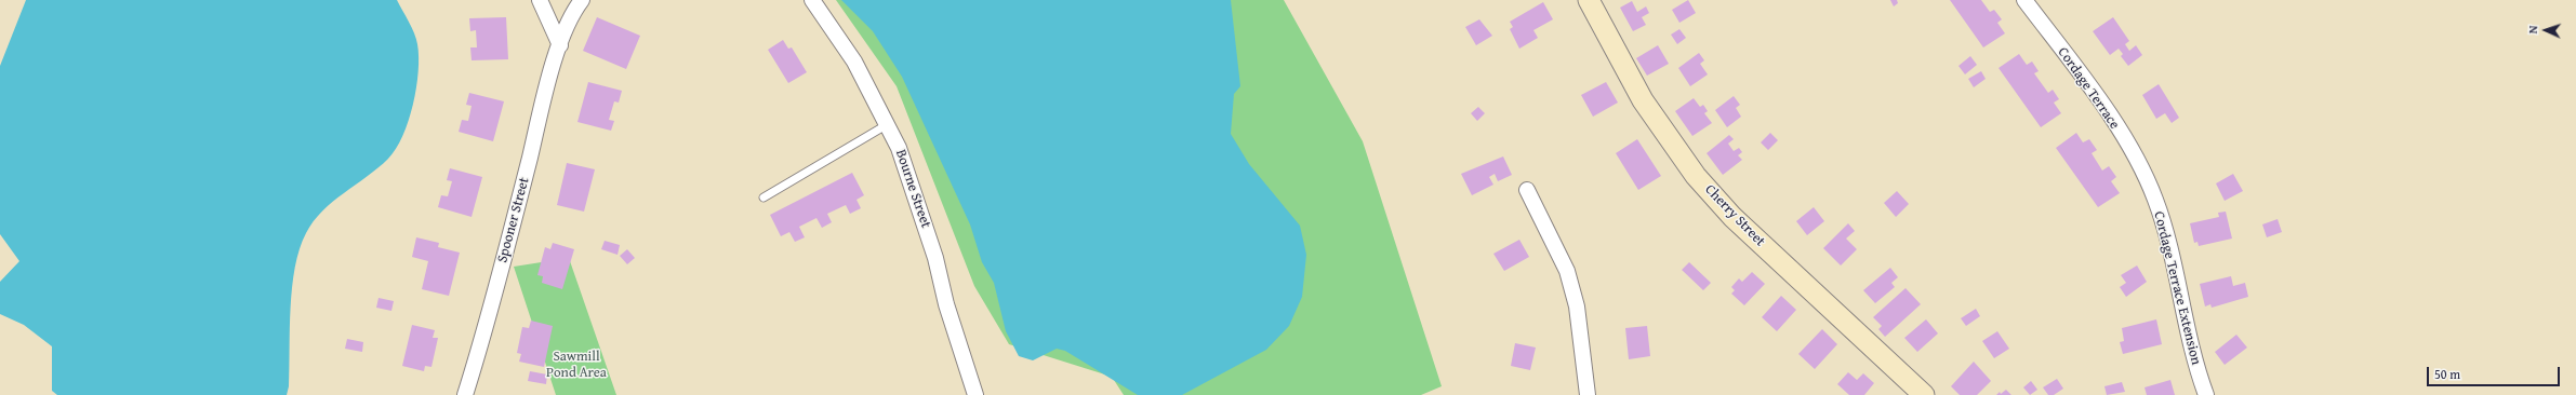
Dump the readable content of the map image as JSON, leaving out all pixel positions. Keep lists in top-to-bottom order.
{
  "streets": {
    "main road": ["Cherry Street"],
    "street": [
      "Cordage Terrace",
      "Bourne Street",
      "Spooner Street",
      "Cordage Terrace Extension"
    ]
  },
  "crossings": [
    ["Cordage Terrace", "Cordage Terrace Extension"]
  ],
  "parks": ["Sawmill Pond Area"],
  "scale_bar": "50 m",
  "north": "left"
}
